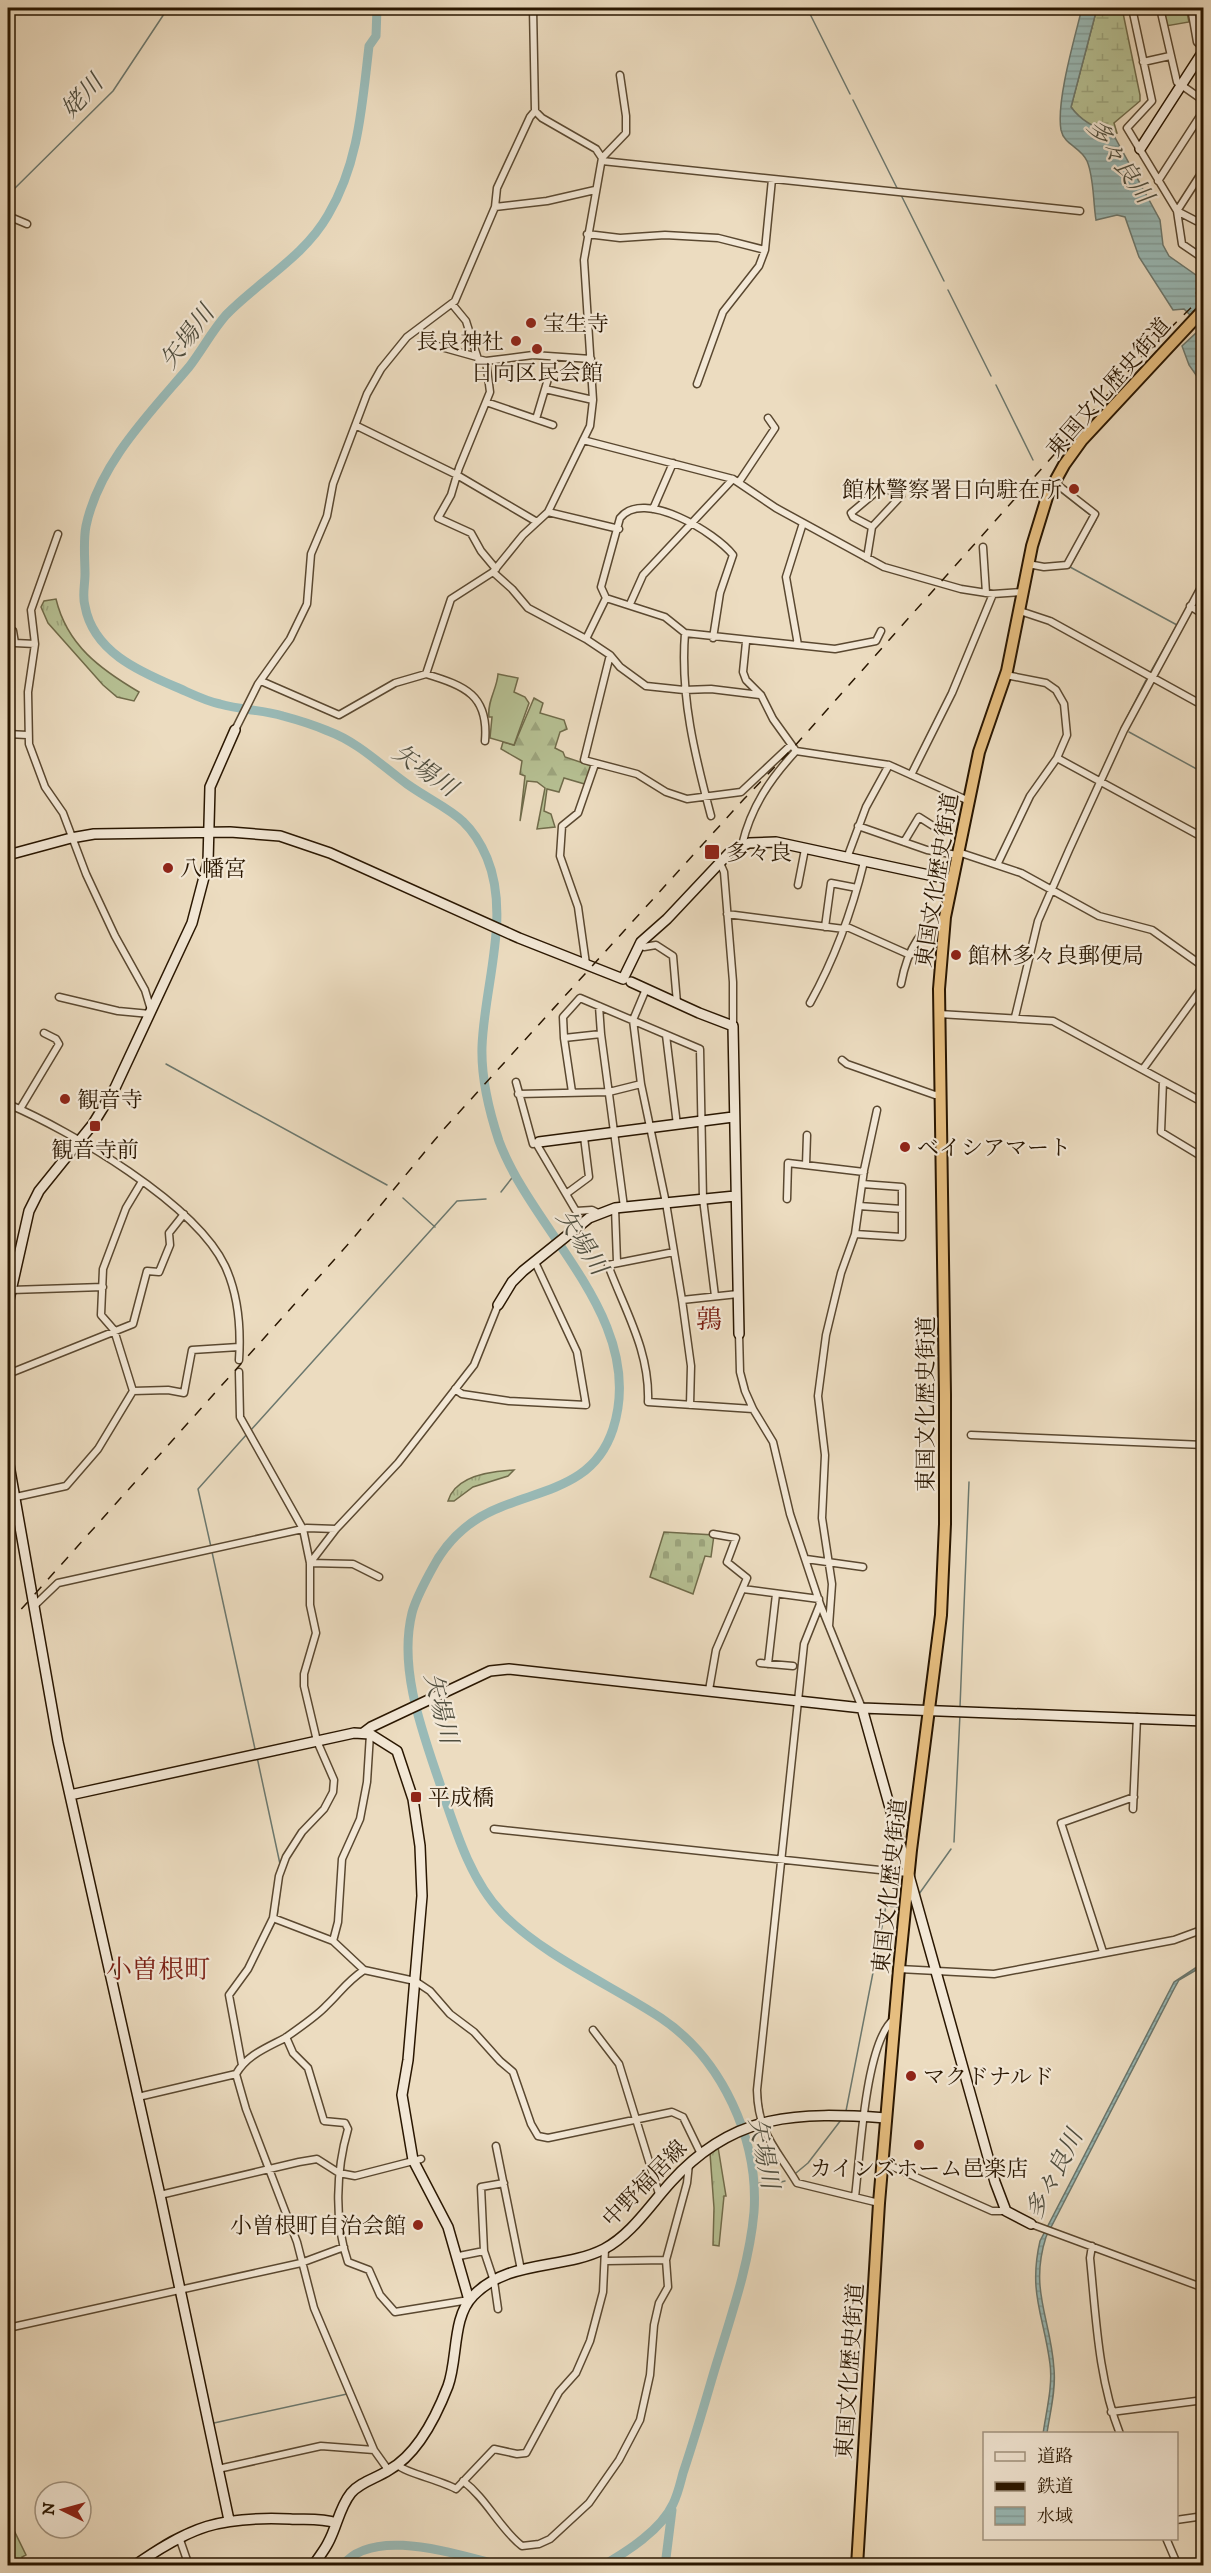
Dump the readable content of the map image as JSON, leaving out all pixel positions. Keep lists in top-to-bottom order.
{
  "streets": {
    "highway": ["東国文化歴史街道"],
    "street": ["中野福居線"]
  },
  "crossings": [
    ["東国文化歴史街道", "中野福居線"]
  ],
  "districts": ["鶉", "小曽根町"],
  "water": ["姥川", "多々良川", "矢場川"],
  "places": {
    "other": [
      "宝生寺",
      "長良神社",
      "日向区民会館",
      "館林警察署日向駐在所",
      "八幡宮",
      "館林多々良郵便局",
      "観音寺",
      "ベイシアマート",
      "マクドナルド",
      "カインズホーム邑楽店",
      "小曽根町自治会館"
    ],
    "transit": ["多々良", "観音寺前", "平成橋"]
  },
  "legend": ["道路", "鉄道", "水域"],
  "north": "left"
}
